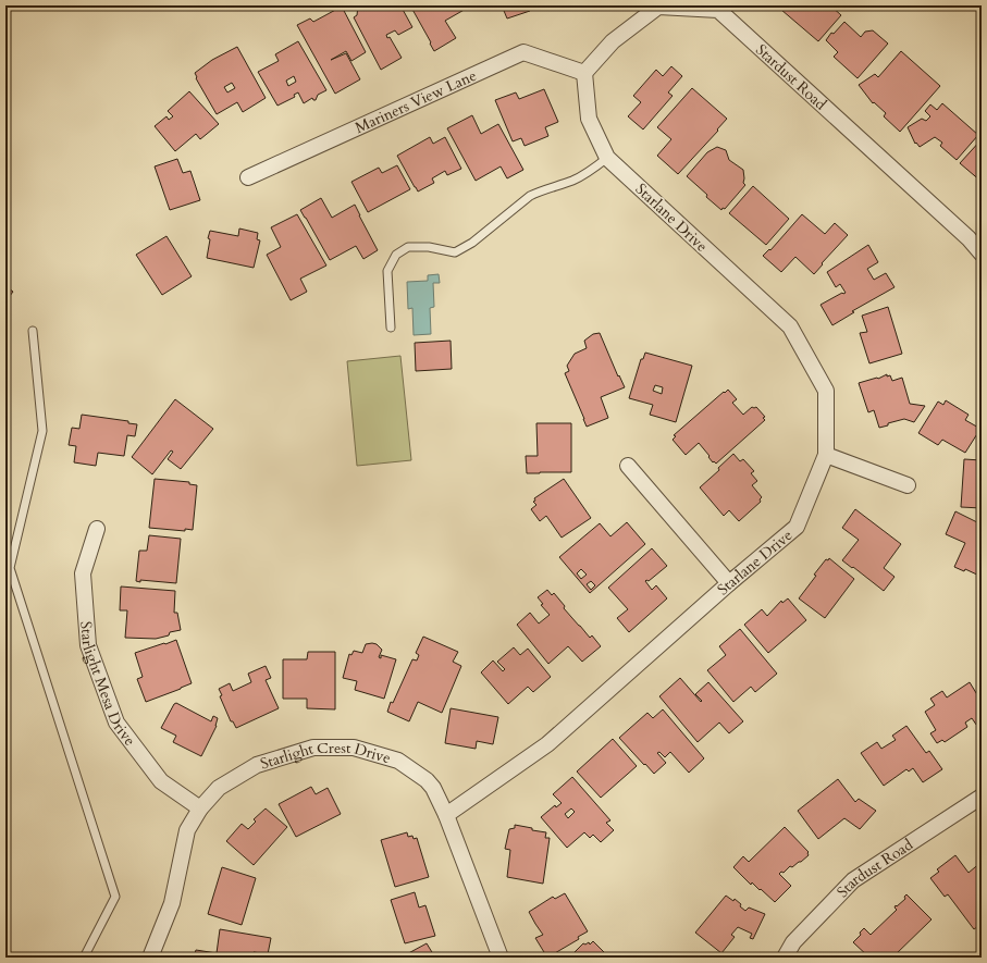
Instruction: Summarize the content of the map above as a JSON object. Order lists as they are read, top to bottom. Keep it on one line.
{"streets":{"street":["Stardust Road","Mariners View Lane","Starlane Drive","Starlight Mesa Drive","Starlight Crest Drive"]},"crossings":[["Stardust Road","Mariners View Lane"],["Stardust Road","Starlane Drive"],["Mariners View Lane","Starlane Drive"],["Starlane Drive","Starlight Crest Drive"],["Starlight Mesa Drive","Starlight Crest Drive"]]}
